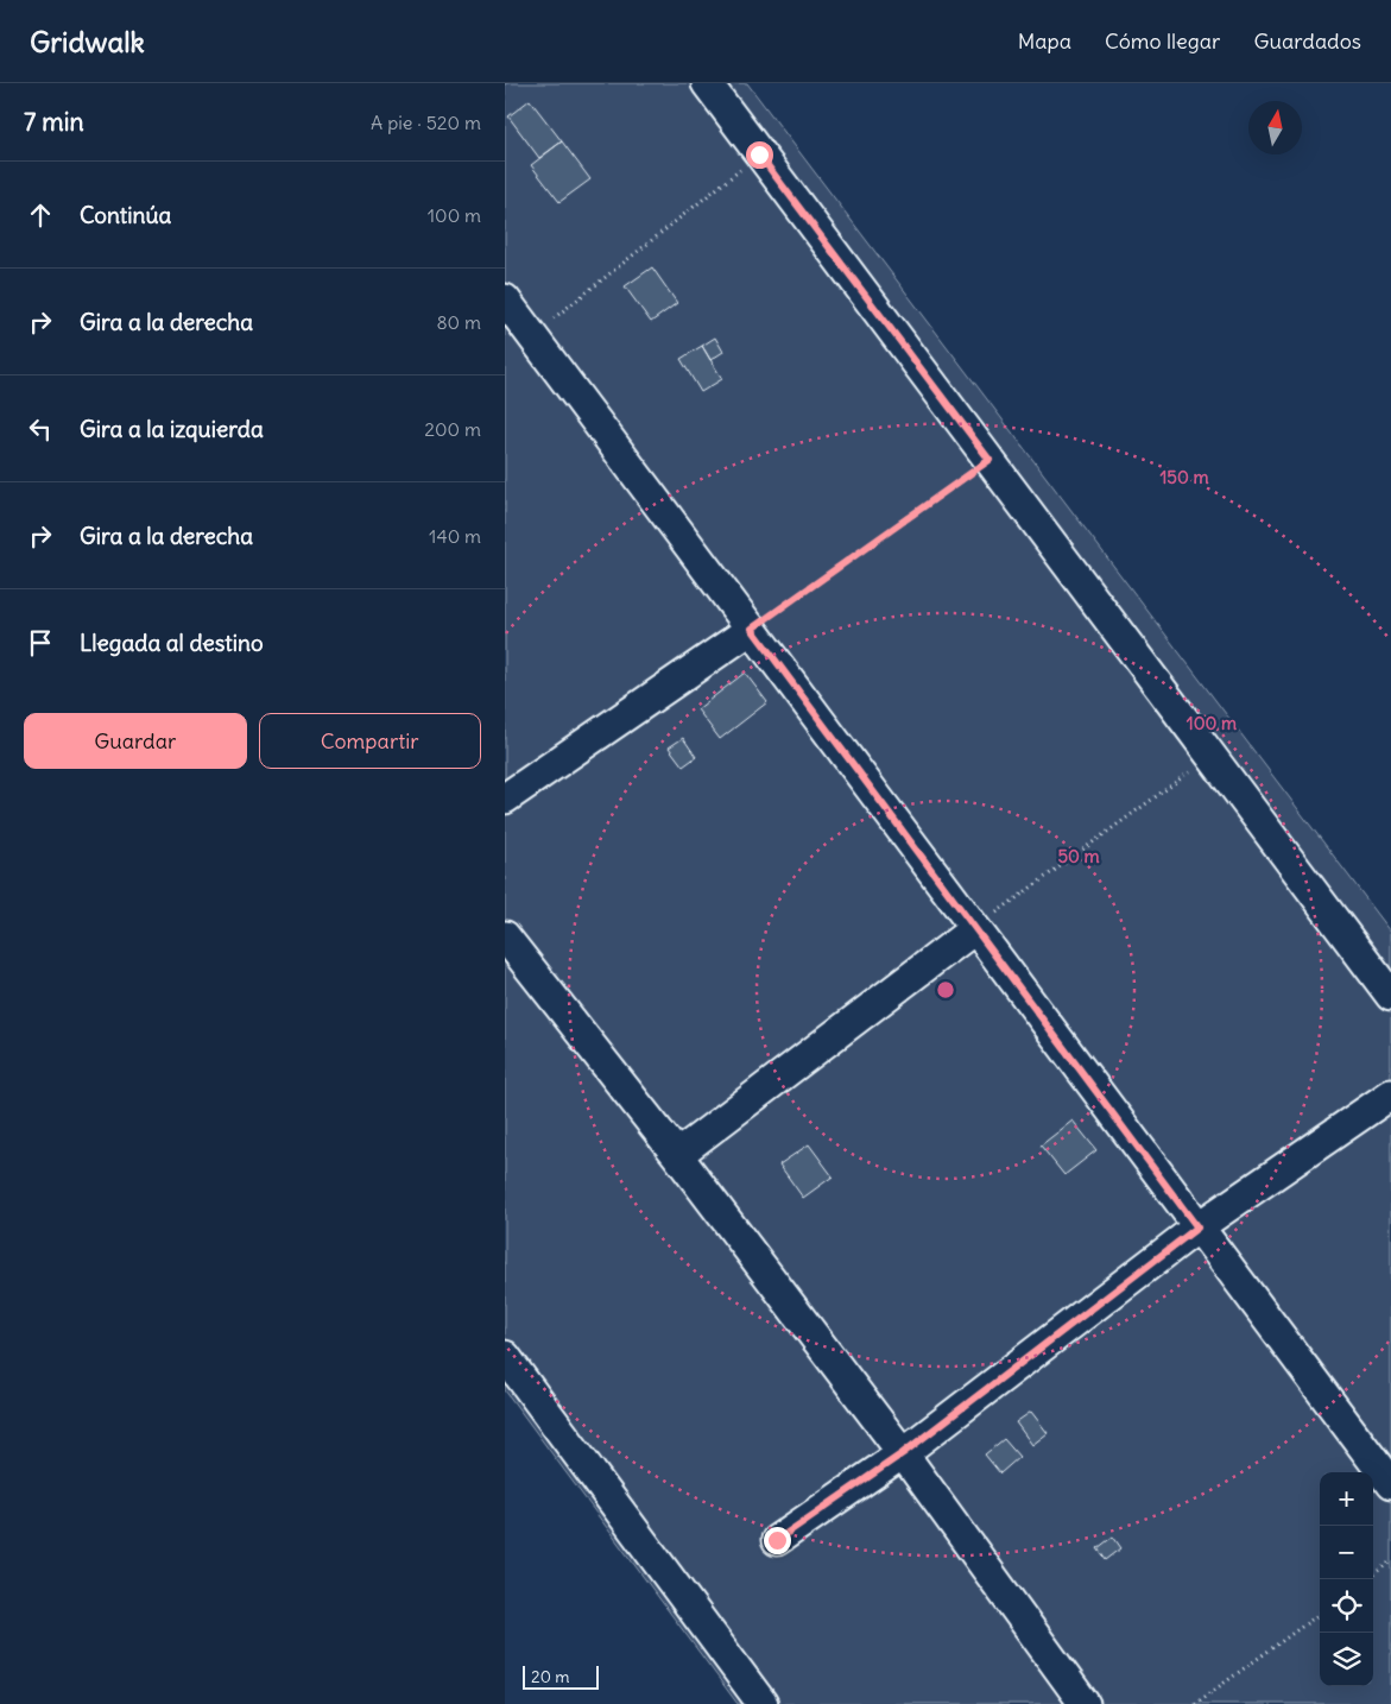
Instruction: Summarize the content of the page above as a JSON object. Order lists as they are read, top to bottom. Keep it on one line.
{"scale_bar":"20 m","north":"top","page":{"header":"Gridwalk","nav":["Mapa","Cómo llegar","Guardados"],"heading":["7 min","A pie · 520 m"],"list":[["Continúa","100 m"],["Gira a la derecha","80 m"],["Gira a la izquierda","200 m"],["Gira a la derecha","140 m"],"Llegada al destino"],"buttons":["Guardar","Compartir"],"map_buttons":["+","−"],"scale":"20 m"},"rings":["150 m","100 m","50 m"]}
